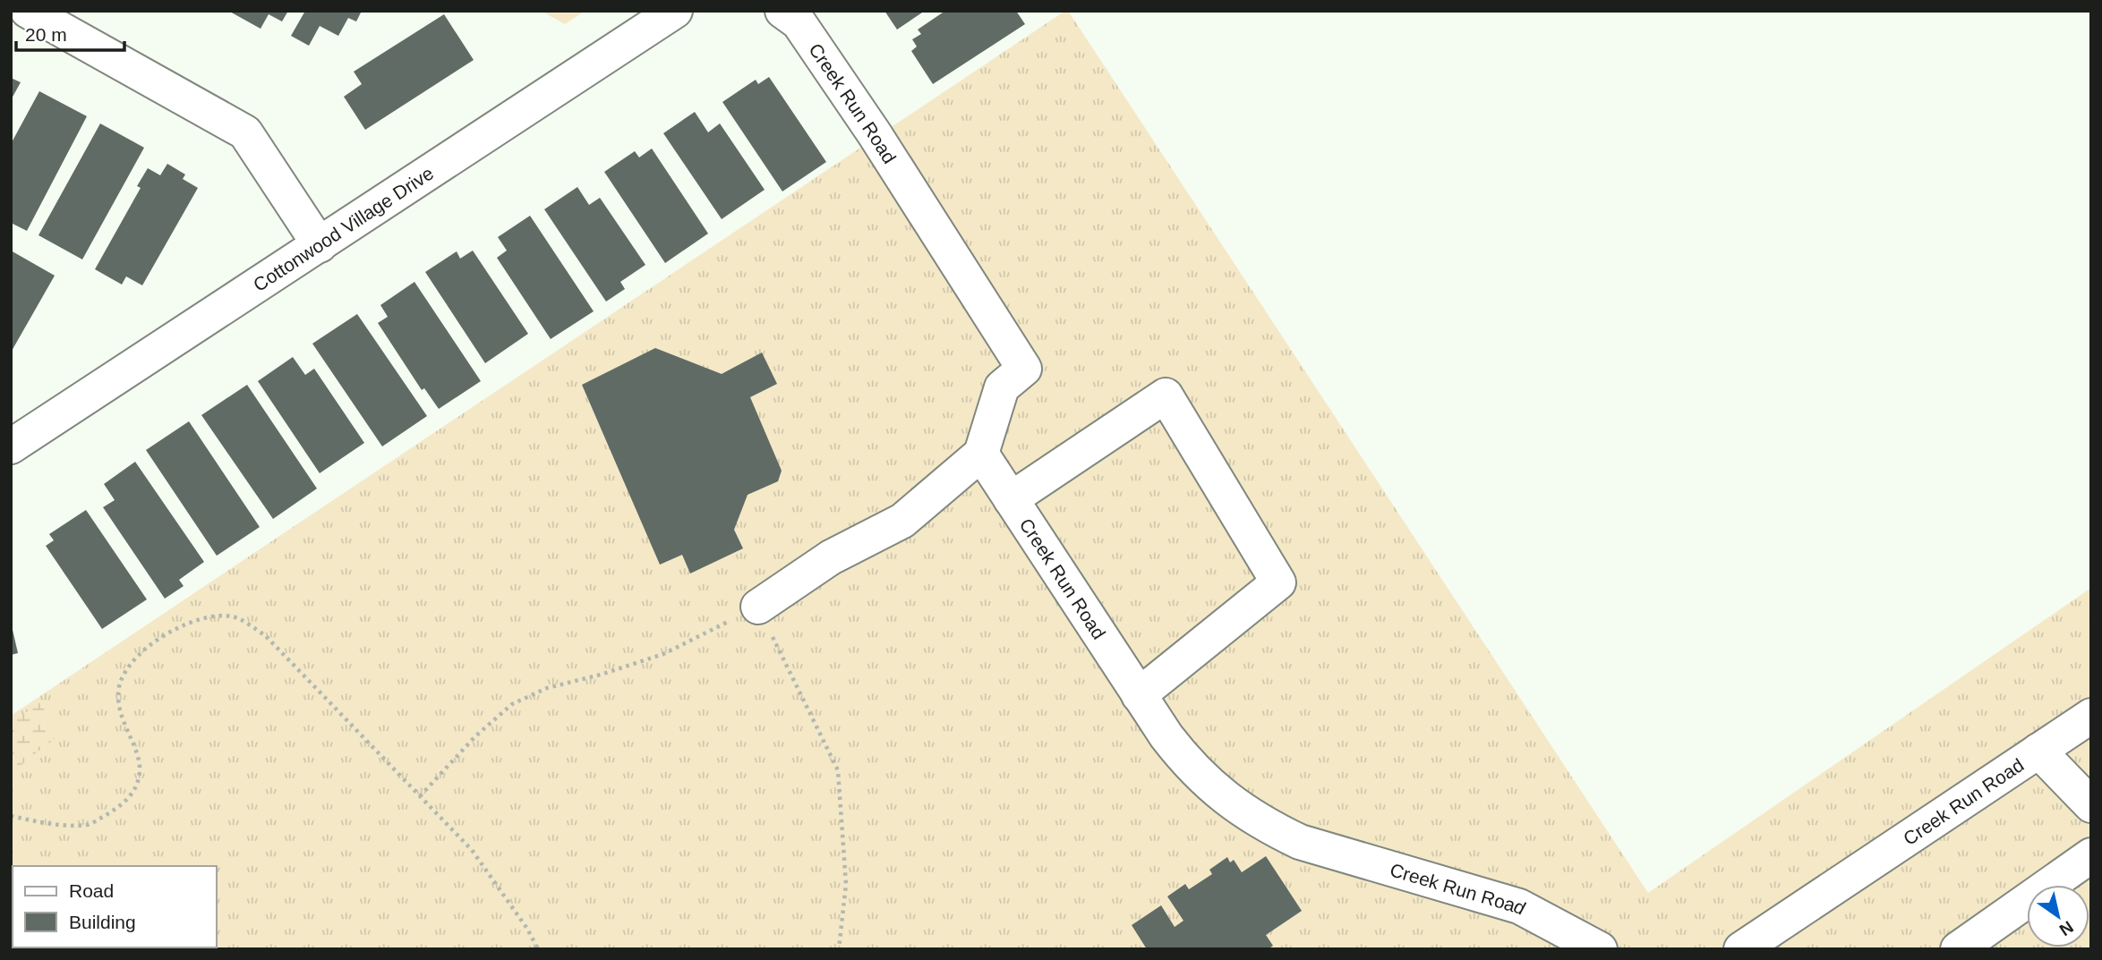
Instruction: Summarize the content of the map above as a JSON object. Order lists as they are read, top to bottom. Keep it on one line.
{"streets":{"street":["Creek Run Road","Cottonwood Village Drive"]},"legend":["Road","Building"],"scale_bar":"20 m","north":"bottom right"}
